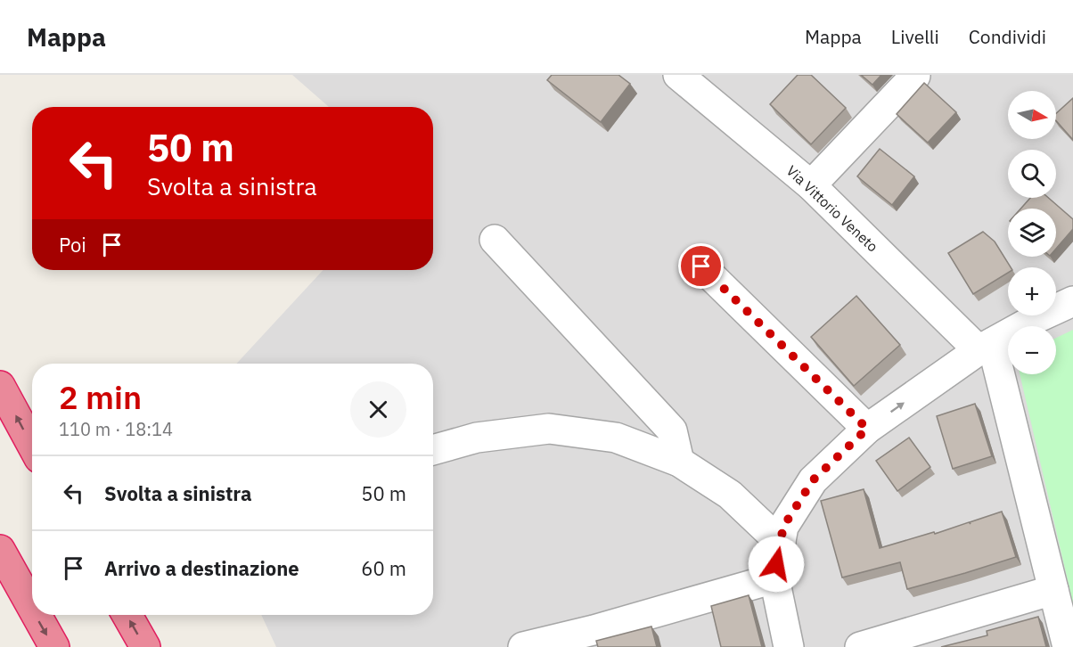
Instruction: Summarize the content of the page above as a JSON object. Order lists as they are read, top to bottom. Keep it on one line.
{"streets":{"street":["Via Vittorio Veneto"]},"north":"right","page":{"header":"Mappa","nav":["Mappa","Livelli","Condividi"],"map_buttons":["+","−"],"turn":["50 m","Svolta a sinistra"],"then":"Poi","heading":["2 min","110 m · 18:14"],"list":[{"name":"Svolta a sinistra","value":"50 m"},{"name":"Arrivo a destinazione","value":"60 m"}]}}
